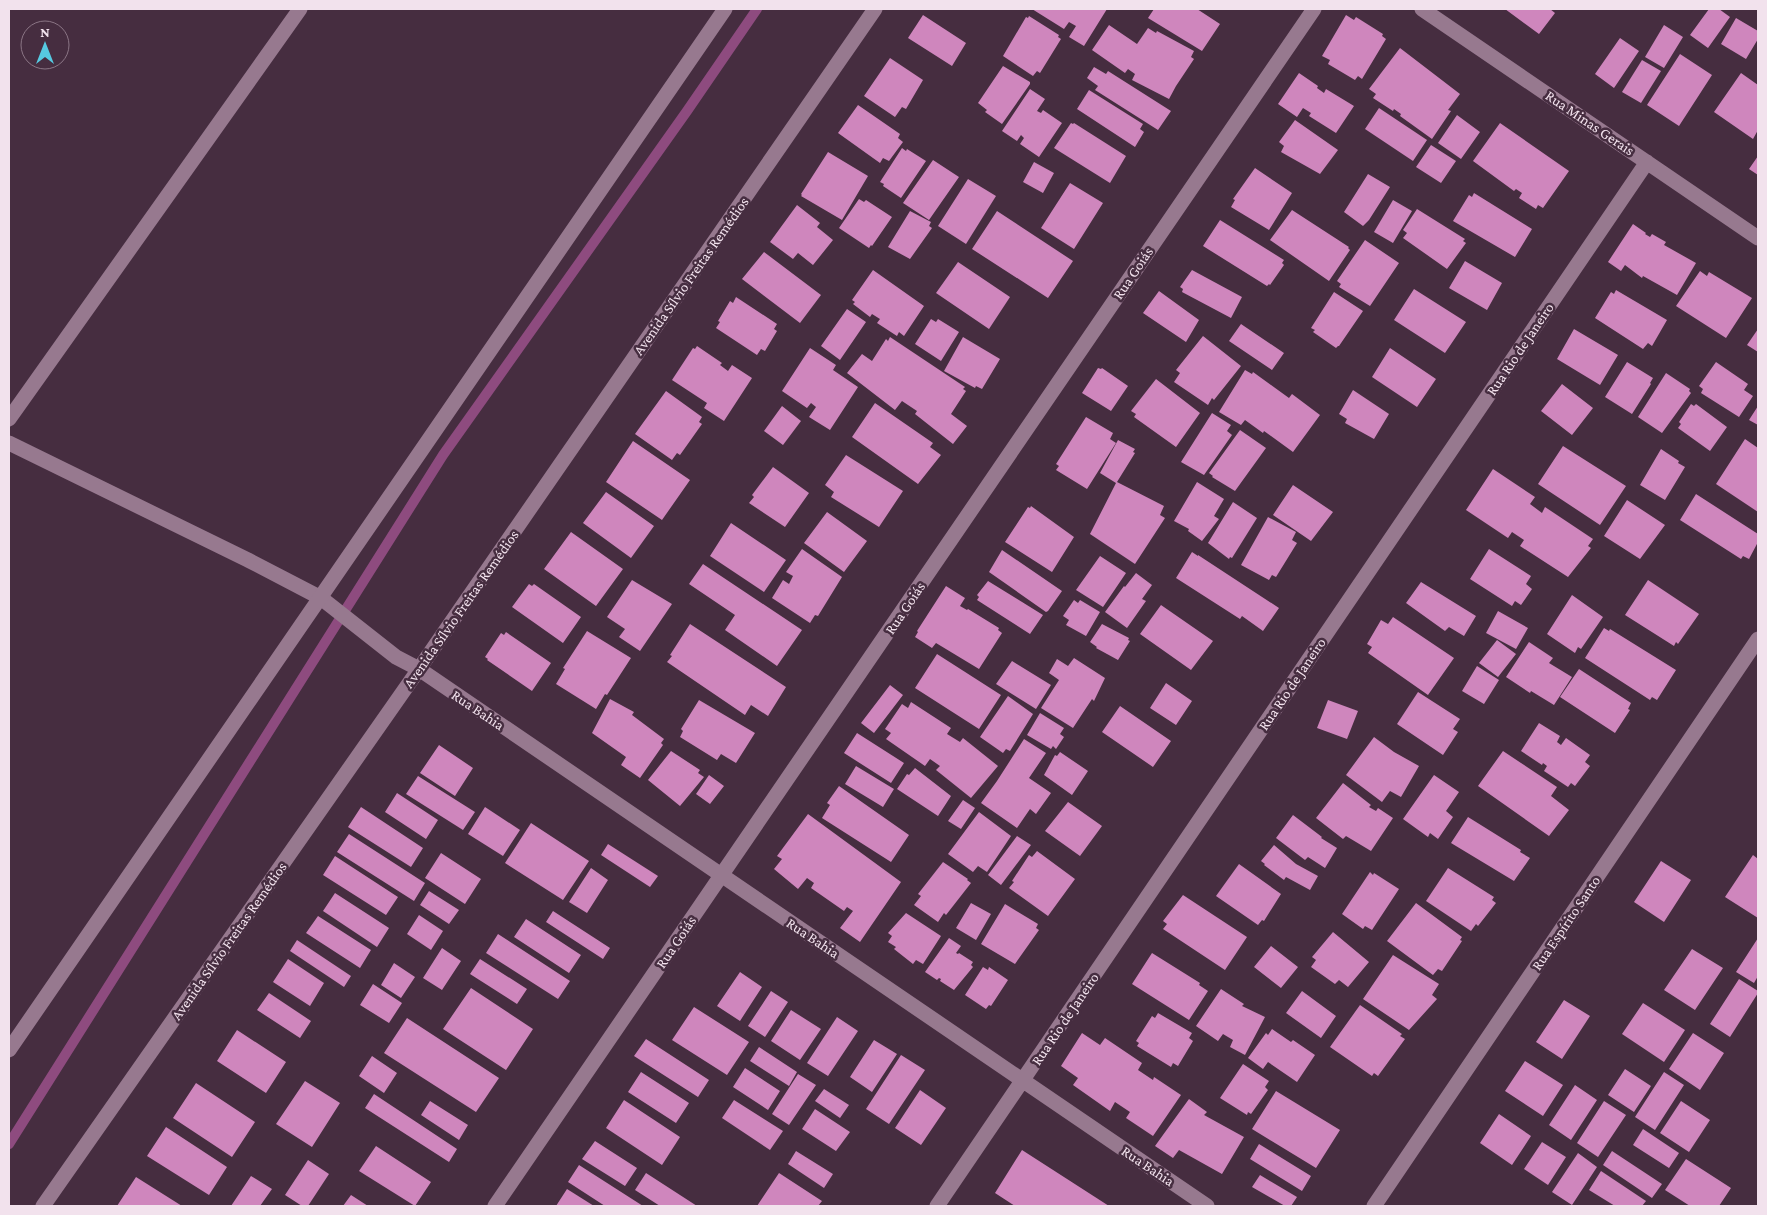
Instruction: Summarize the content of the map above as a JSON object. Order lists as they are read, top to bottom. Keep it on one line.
{"streets":{"street":["Rua Minas Gerais","Rua Goiás","Avenida Sílvio Freitas Remédios","Rua Rio de Janeiro","Rua Bahia","Rua Espírito Santo"]},"crossings":[["Rua Minas Gerais","Rua Rio de Janeiro"],["Rua Goiás","Rua Bahia"],["Avenida Sílvio Freitas Remédios","Rua Bahia"],["Rua Rio de Janeiro","Rua Bahia"]],"north":"top"}
